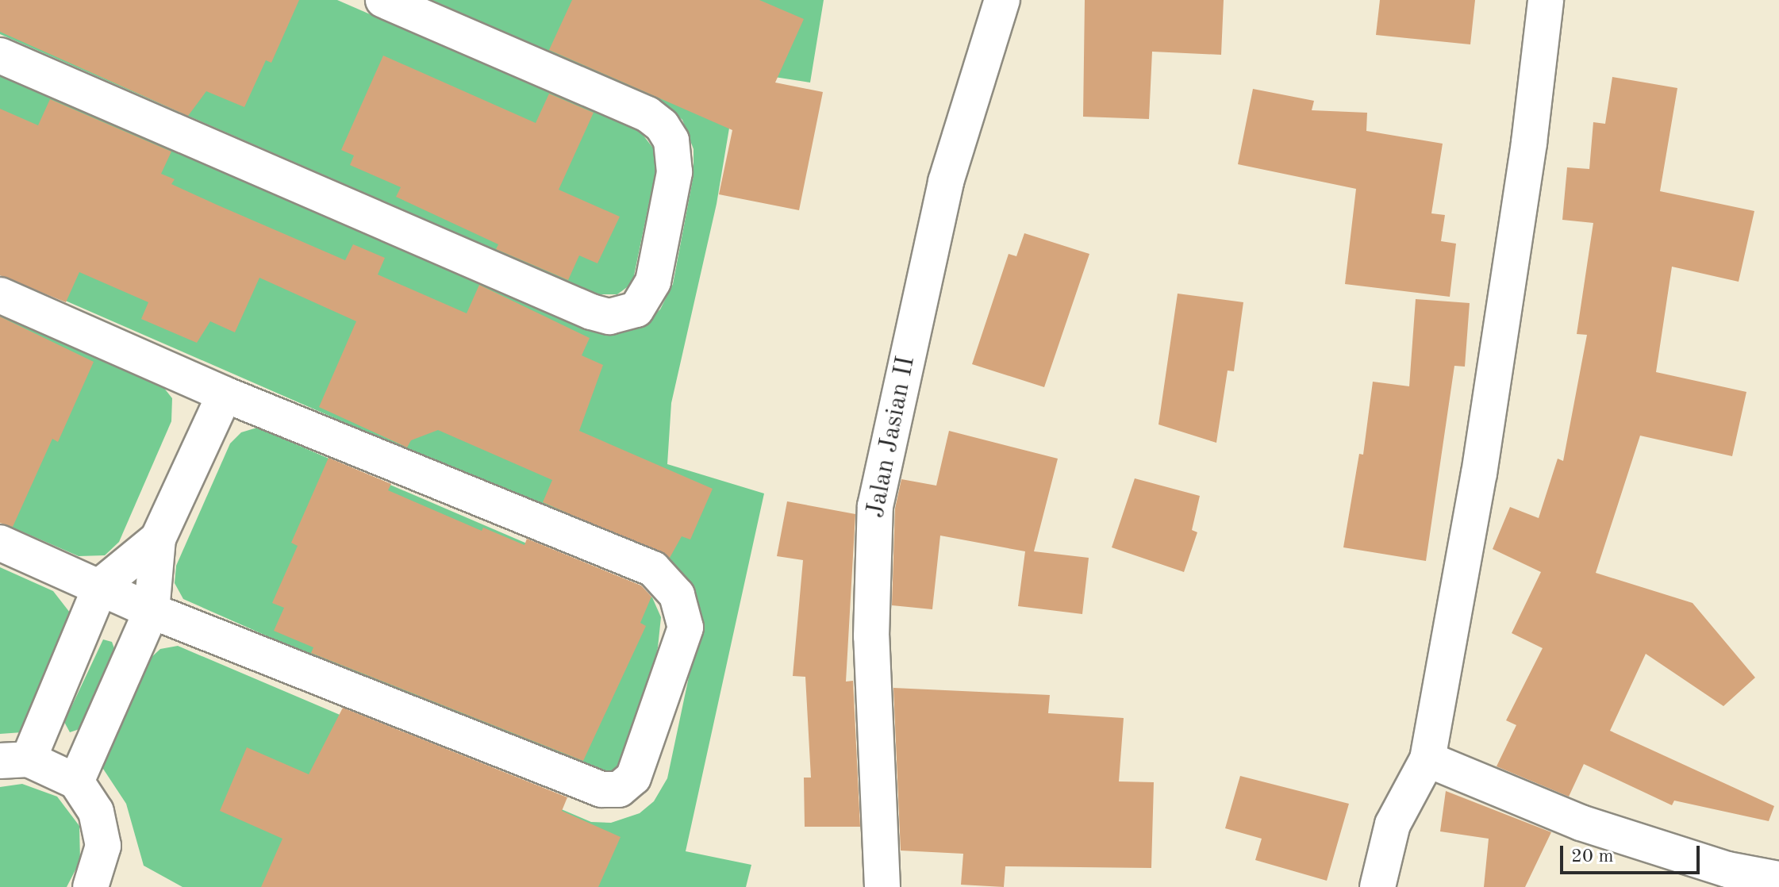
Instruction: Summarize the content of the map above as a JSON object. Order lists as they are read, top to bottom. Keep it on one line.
{"streets":{"street":["Jalan Jasian II"]},"scale_bar":"20 m"}
